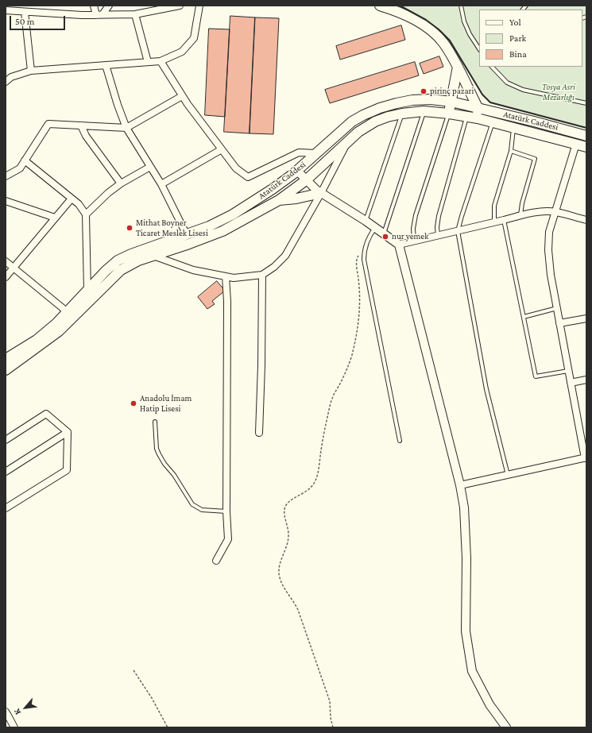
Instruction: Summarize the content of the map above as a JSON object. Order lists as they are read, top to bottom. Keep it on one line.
{"streets":{"main road":["Atatürk Caddesi"]},"parks":["Tosya Asri Mezarlığı"],"places":["pirinç pazari","Mithat Boyner Ticaret Meslek Lisesi","nur yemek","Anadolu İmam Hatip Lisesi"],"legend":["Yol","Park","Bina"],"scale_bar":"50 m","north":"bottom left"}
